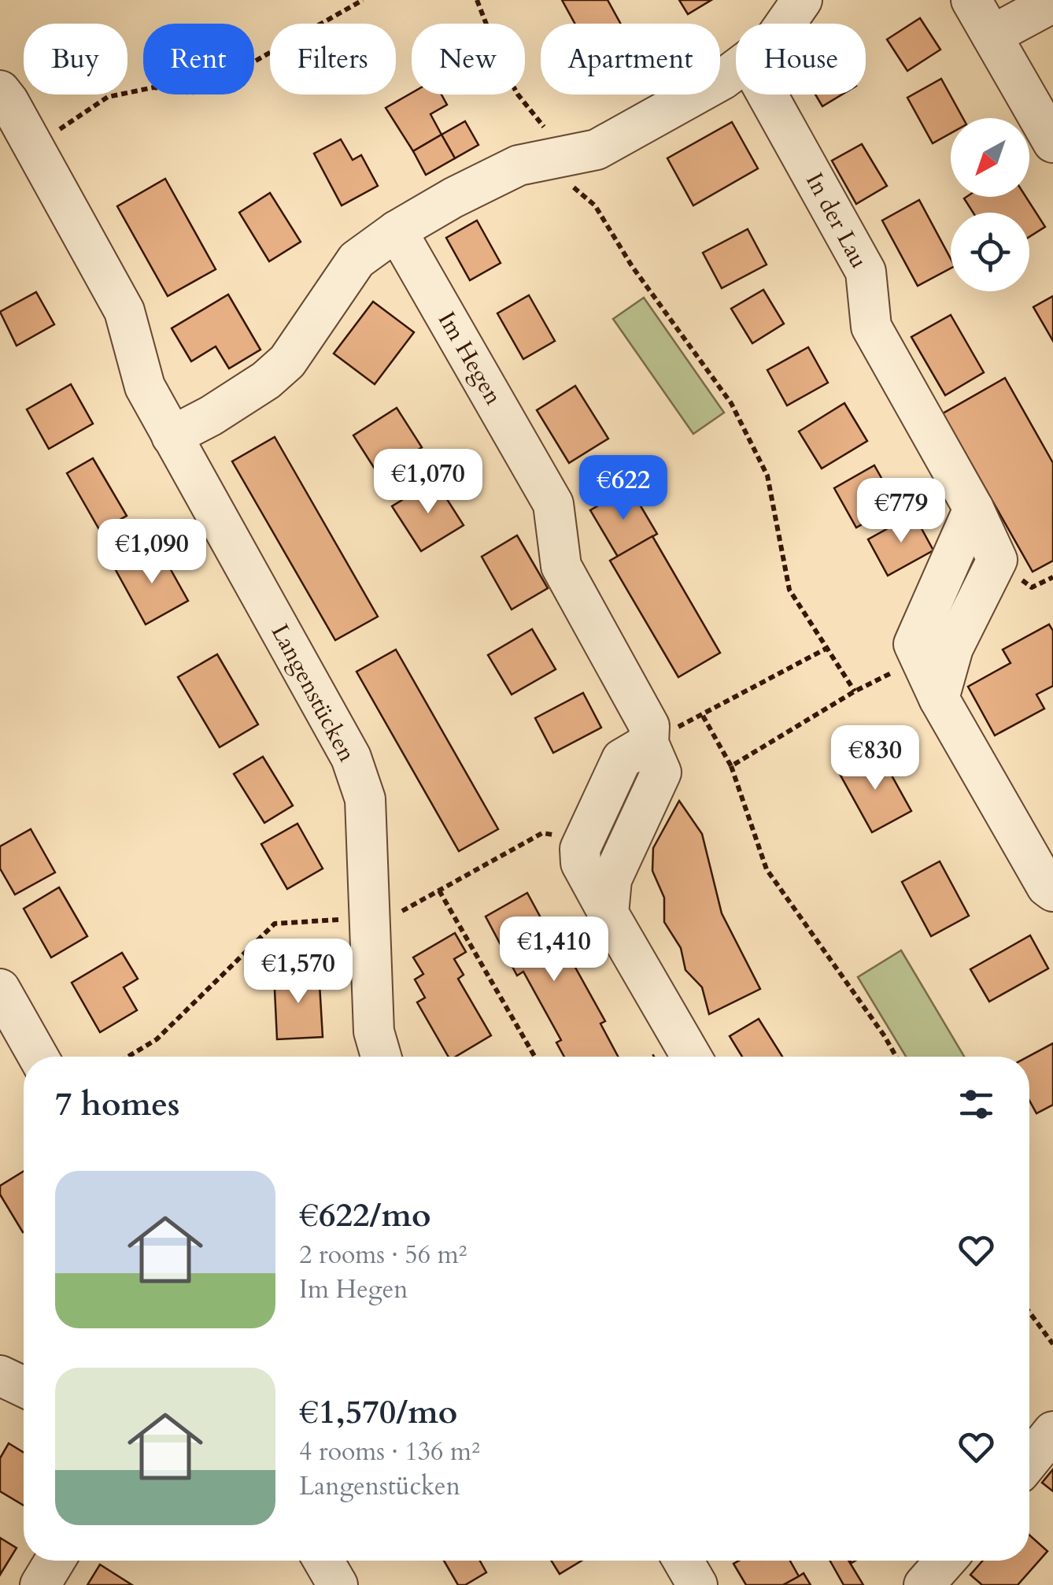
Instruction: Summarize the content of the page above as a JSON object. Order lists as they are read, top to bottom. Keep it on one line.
{"streets":{"street":["In der Lau","Im Hegen","Langenstücken"]},"north":"bottom left","page":{"chip":["Buy","Rent","Filters","New","Apartment","House"],"price":["€1,070","€622","€779","€1,090","€830","€1,410","€1,570"],"heading":"7 homes","list":[{"name":"€622/mo","note":"2 rooms · 56 m² · Im Hegen"},{"name":"€1,570/mo","note":"4 rooms · 136 m² · Langenstücken"}]}}
